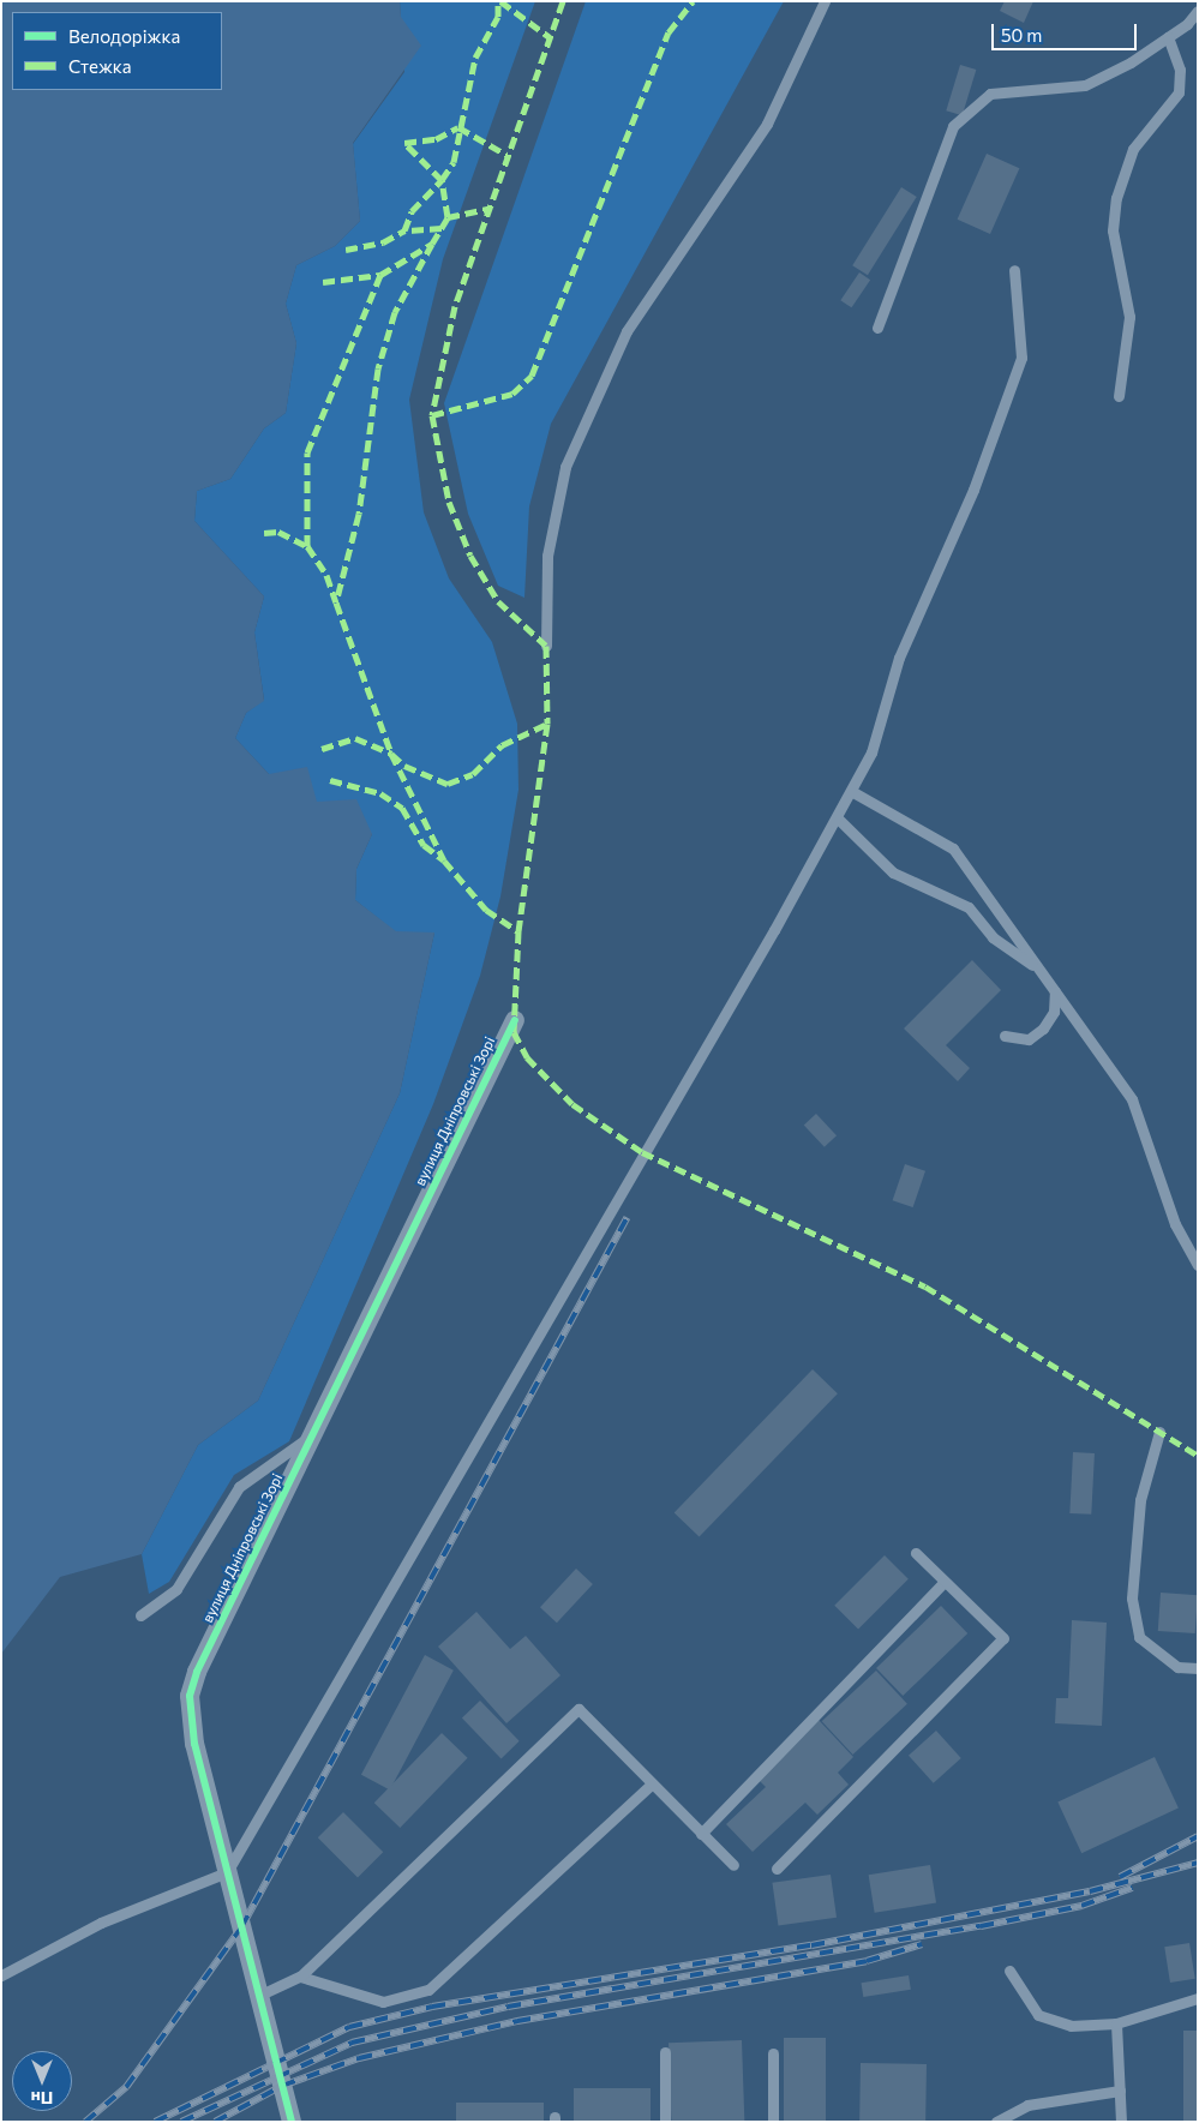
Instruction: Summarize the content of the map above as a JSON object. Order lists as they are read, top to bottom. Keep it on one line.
{"streets":{"street":["вулиця Дніпровські Зорі"]},"legend":["Велодоріжка","Стежка"],"scale_bar":"50 m","north":"bottom"}
